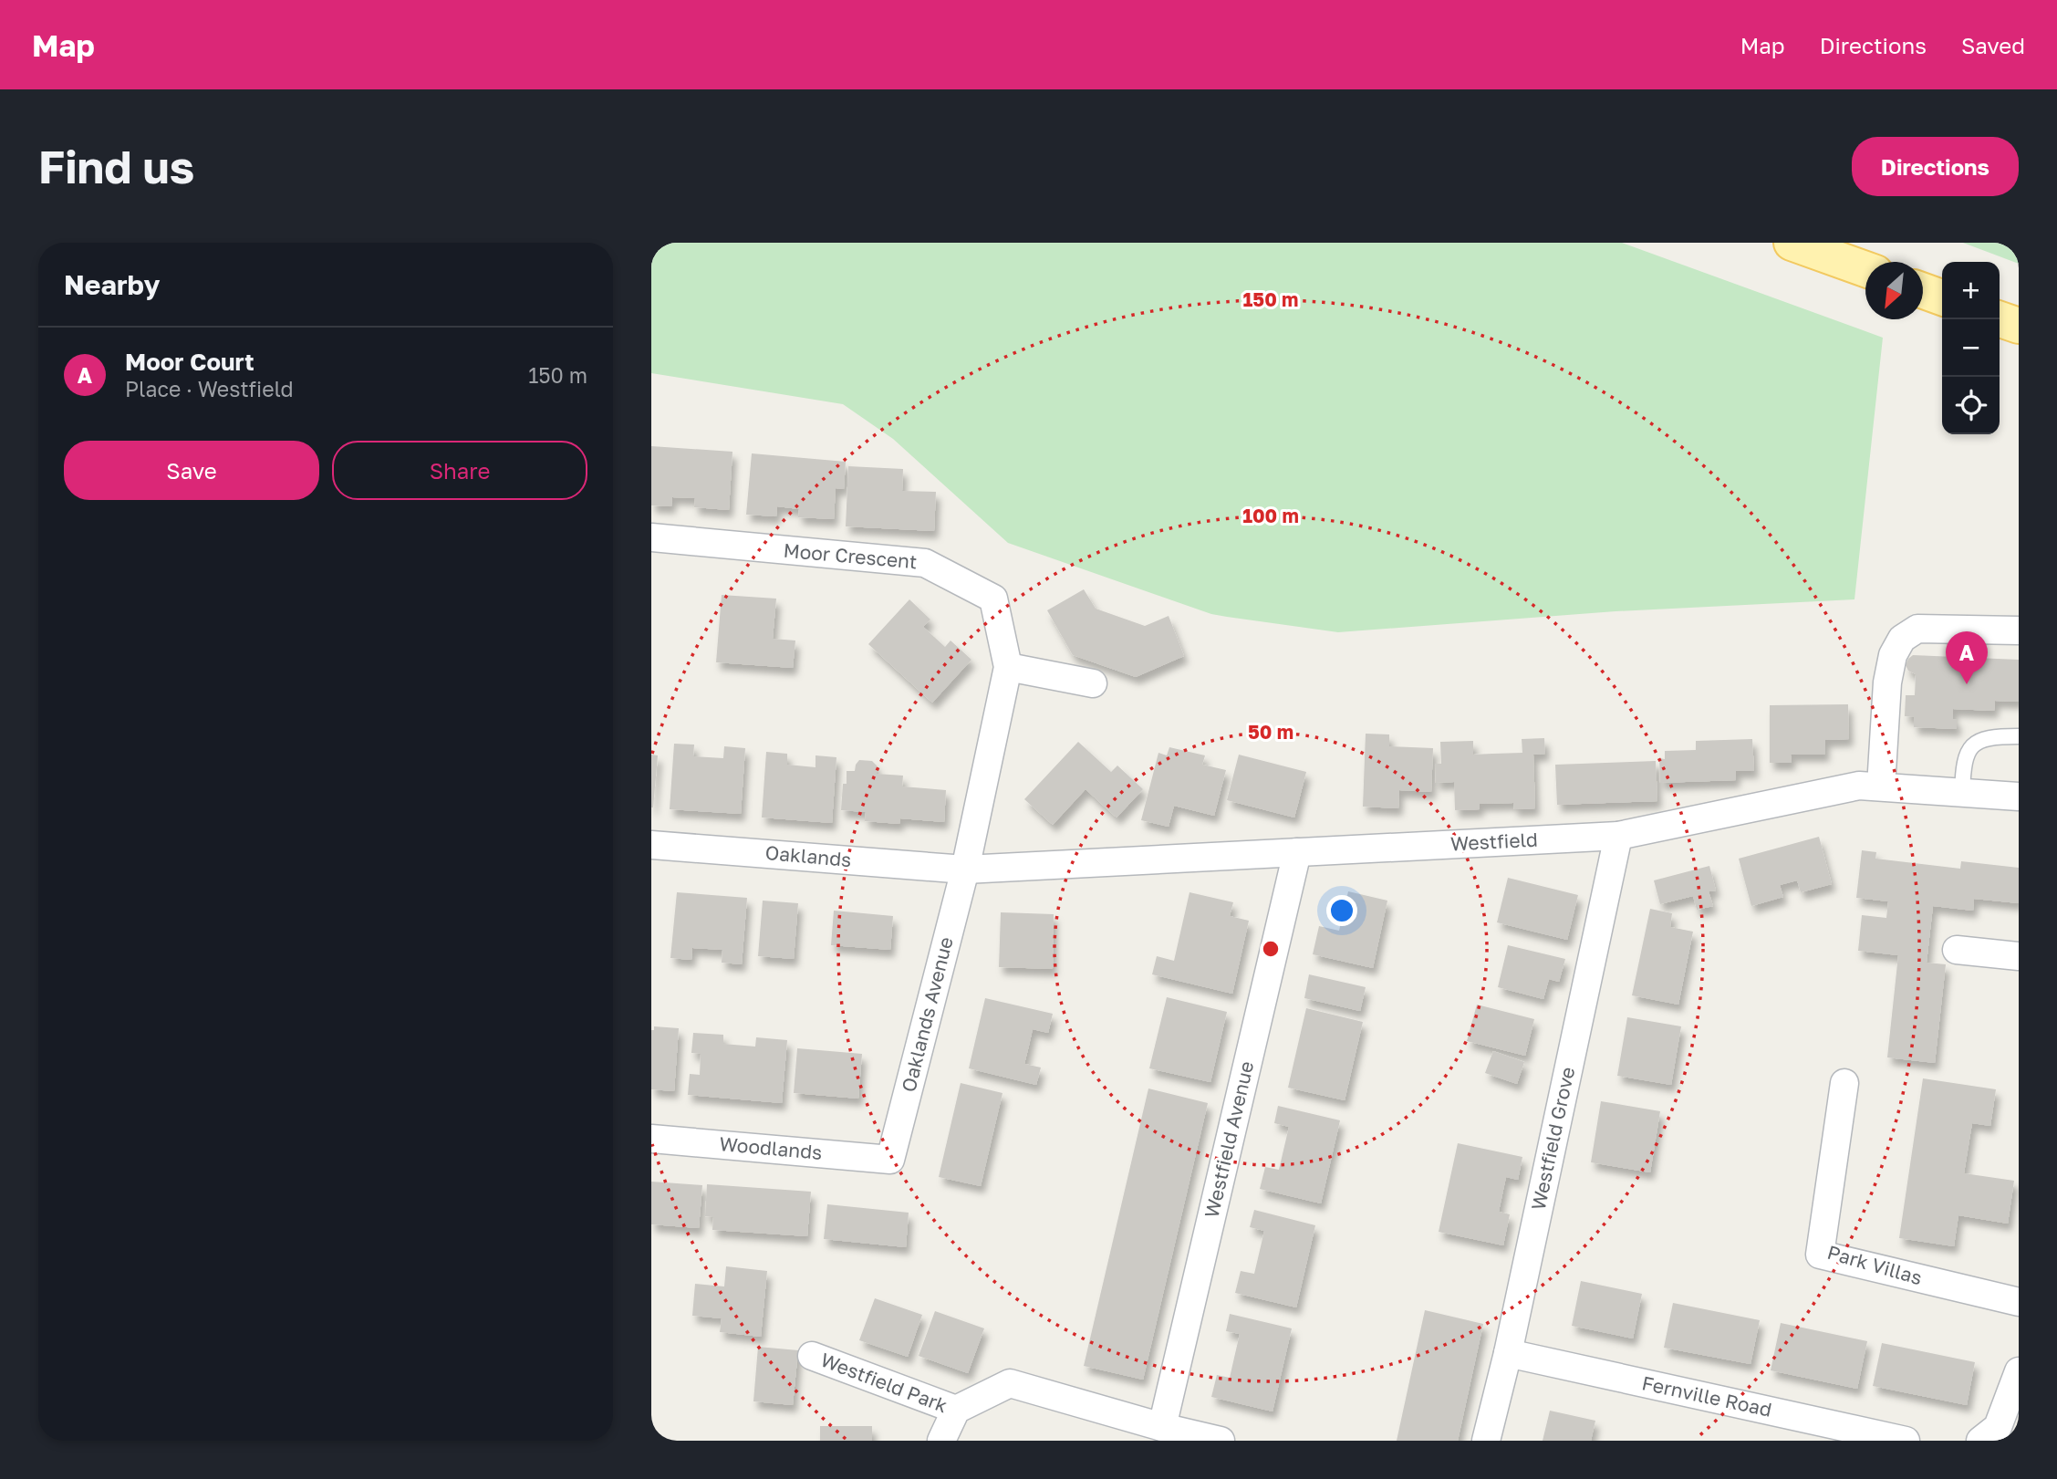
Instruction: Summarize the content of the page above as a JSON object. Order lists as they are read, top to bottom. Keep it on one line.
{"streets":{"street":["Moor Crescent","Westfield","Oaklands","Oaklands Avenue","Westfield Grove","Westfield Avenue","Woodlands","Park Villas","Westfield Park","Fernville Road"]},"crossings":[["Moor Crescent","Westfield"],["Moor Crescent","Oaklands"],["Moor Crescent","Oaklands Avenue"],["Westfield","Oaklands"],["Westfield","Oaklands Avenue"],["Westfield","Westfield Grove"],["Westfield","Westfield Avenue"],["Oaklands","Oaklands Avenue"],["Oaklands Avenue","Woodlands"],["Westfield Grove","Fernville Road"]],"north":"bottom left","page":{"header":"Map","nav":["Map","Directions","Saved"],"buttons":["Directions",["Save","Share"]],"title":"Find us","heading":"Nearby","map_buttons":["+","−"],"list":[{"mark":"A","name":"Moor Court","note":"Place · Westfield","value":"150 m"}],"pins":"A"},"rings":["150 m","100 m","50 m"]}
